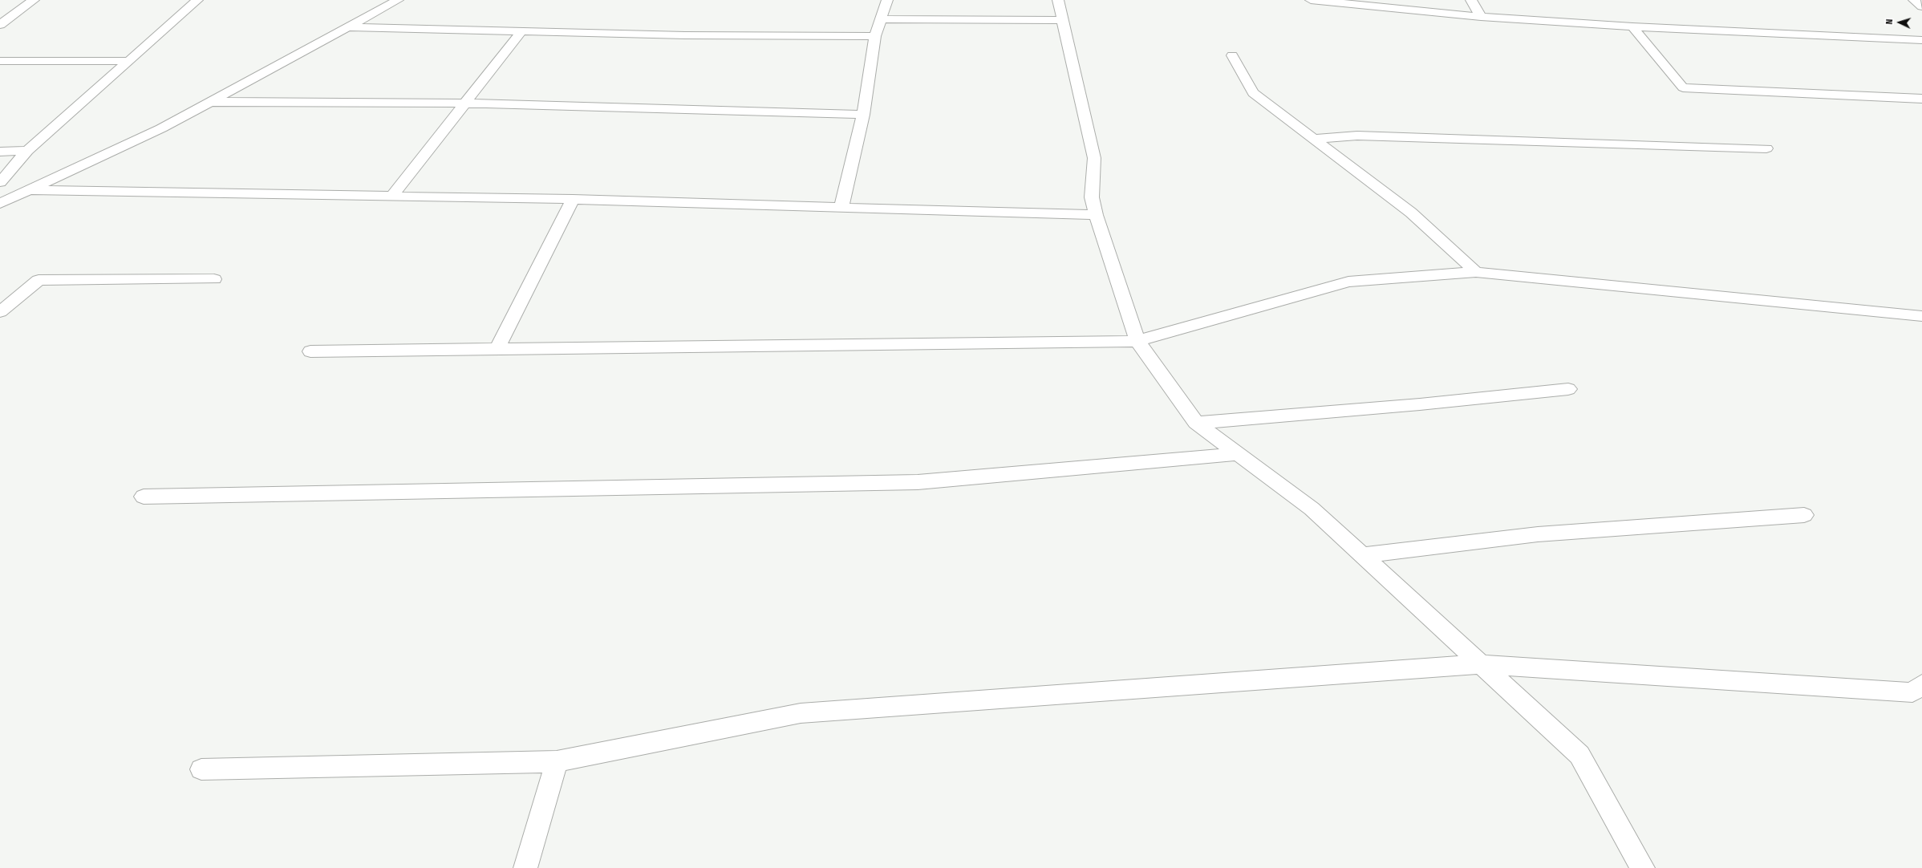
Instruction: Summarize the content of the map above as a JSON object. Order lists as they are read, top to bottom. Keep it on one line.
{"north":"left"}
